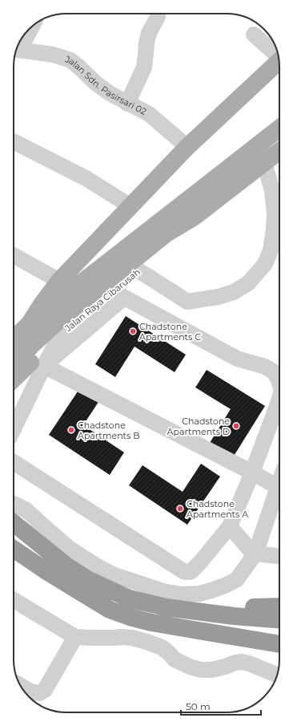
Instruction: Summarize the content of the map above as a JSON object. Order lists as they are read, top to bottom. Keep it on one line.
{"streets":{"main road":["Jalan Raya Cibarusah"],"street":["Jalan Sdn. Pasirsari 02"]},"places":["Chadstone Apartments C","Chadstone Apartments D","Chadstone Apartments B","Chadstone Apartments A"],"scale_bar":"50 m"}
